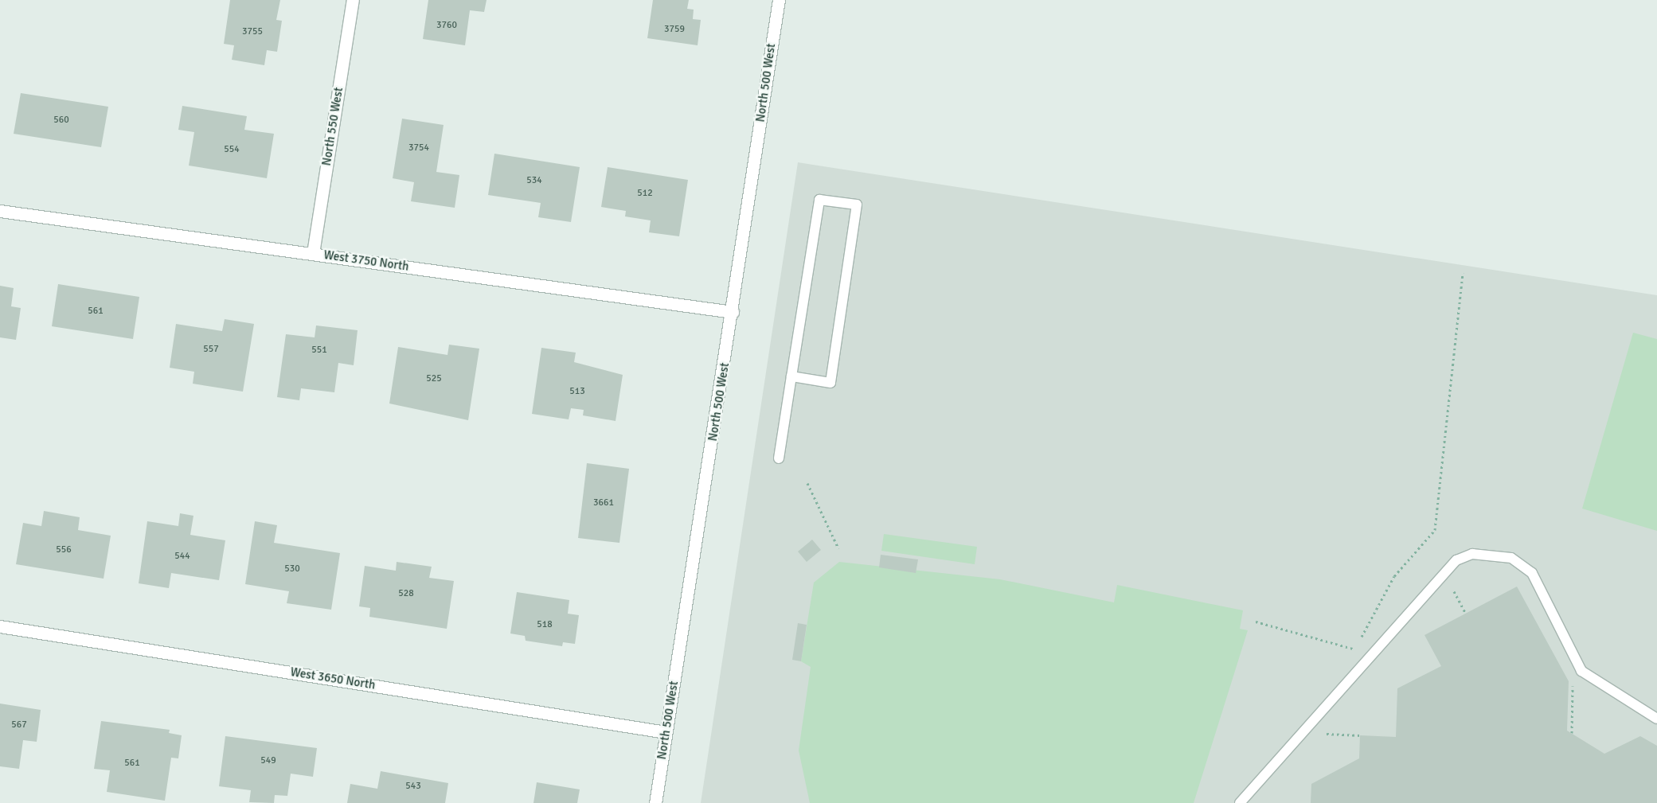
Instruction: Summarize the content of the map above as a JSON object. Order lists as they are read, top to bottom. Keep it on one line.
{"streets":{"street":["North 500 West","North 550 West","West 3750 North","West 3650 North"]},"crossings":[["North 500 West","West 3750 North"],["North 500 West","West 3650 North"],["North 550 West","West 3750 North"]],"house_numbers":["3760","3759","3755","560","3754","554","534","512","561","557","551","525","513","3661","556","544","530","528","518","567","549","561","543"]}
